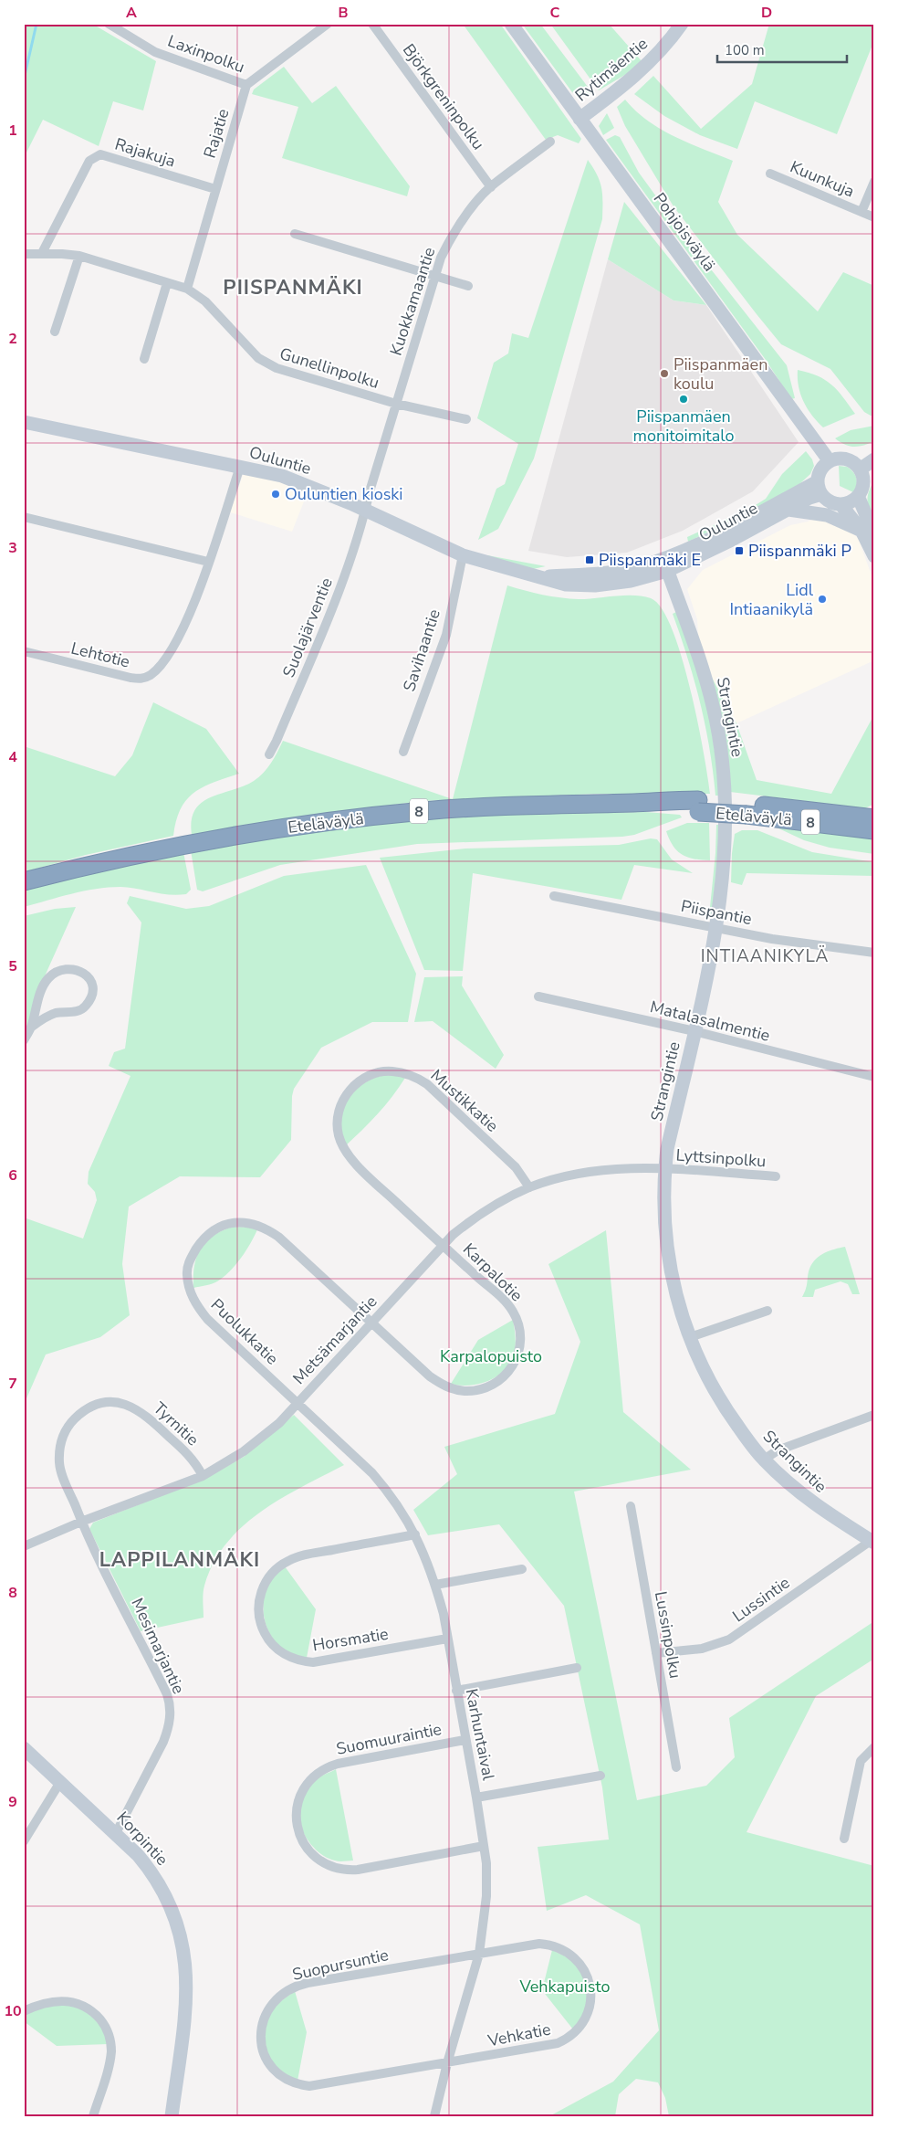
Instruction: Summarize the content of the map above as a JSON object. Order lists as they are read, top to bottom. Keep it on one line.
{"streets":{"highway":["8","Eteläväylä"],"main road":["Rytimäentie","Pohjoisväylä","Ouluntie","Strangintie","Korpintie"],"street":["Laxinpolku","Björkgreninpolku","Rajatie","Rajakuja","Kuunkuja","Kuokkamaantie","Gunellinpolku","Suolajärventie","Savihaantie","Lehtotie","Piispantie","Matalasalmentie","Mustikkatie","Lyttsinpolku","Karpalotie","Puolukkatie","Metsämarjantie","Tyrnitie","Lussintie","Lussinpolku","Horsmatie","Mesimarjantie","Karhuntaival","Suomuuraintie","Suopursuntie","Vehkatie"]},"crossings":[["Laxinpolku","Rajatie"],["Rytimäentie","Pohjoisväylä"],["Björkgreninpolku","Kuokkamaantie"],["Rajatie","Rajakuja"],["Rajatie","Gunellinpolku"],["Rajakuja","Gunellinpolku"],["Pohjoisväylä","Ouluntie"],["Kuokkamaantie","Gunellinpolku"],["Kuokkamaantie","Ouluntie"],["Kuokkamaantie","Suolajärventie"],["Ouluntie","Suolajärventie"],["Ouluntie","Savihaantie"],["Ouluntie","Lehtotie"],["Ouluntie","Strangintie"],["Strangintie","Piispantie"],["Strangintie","Matalasalmentie"],["Strangintie","Lyttsinpolku"],["Strangintie","Metsämarjantie"],["Strangintie","Lussintie"],["Mustikkatie","Karpalotie"],["Mustikkatie","Puolukkatie"],["Mustikkatie","Metsämarjantie"],["Lyttsinpolku","Metsämarjantie"],["Karpalotie","Puolukkatie"],["Karpalotie","Metsämarjantie"],["Puolukkatie","Metsämarjantie"],["Puolukkatie","Karhuntaival"],["Metsämarjantie","Tyrnitie"],["Metsämarjantie","Mesimarjantie"],["Metsämarjantie","Karhuntaival"],["Tyrnitie","Mesimarjantie"],["Lussintie","Lussinpolku"],["Horsmatie","Karhuntaival"],["Mesimarjantie","Korpintie"],["Karhuntaival","Suomuuraintie"],["Karhuntaival","Suopursuntie"],["Karhuntaival","Vehkatie"],["Suopursuntie","Vehkatie"]],"districts":["PIISPANMÄKI","INTIAANIKYLÄ","LAPPILANMÄKI"],"parks":["Karpalopuisto","Vehkapuisto"],"places":{"other":["Piispanmäen koulu","Piispanmäen monitoimitalo","Ouluntien kioski","Lidl Intiaanikylä"],"transit":["Piispanmäki P","Piispanmäki E"]},"scale_bar":"100 m","grid":{"columns":["A","B","C","D"],"rows":["1","2","3","4","5","6","7","8","9","10"]}}
